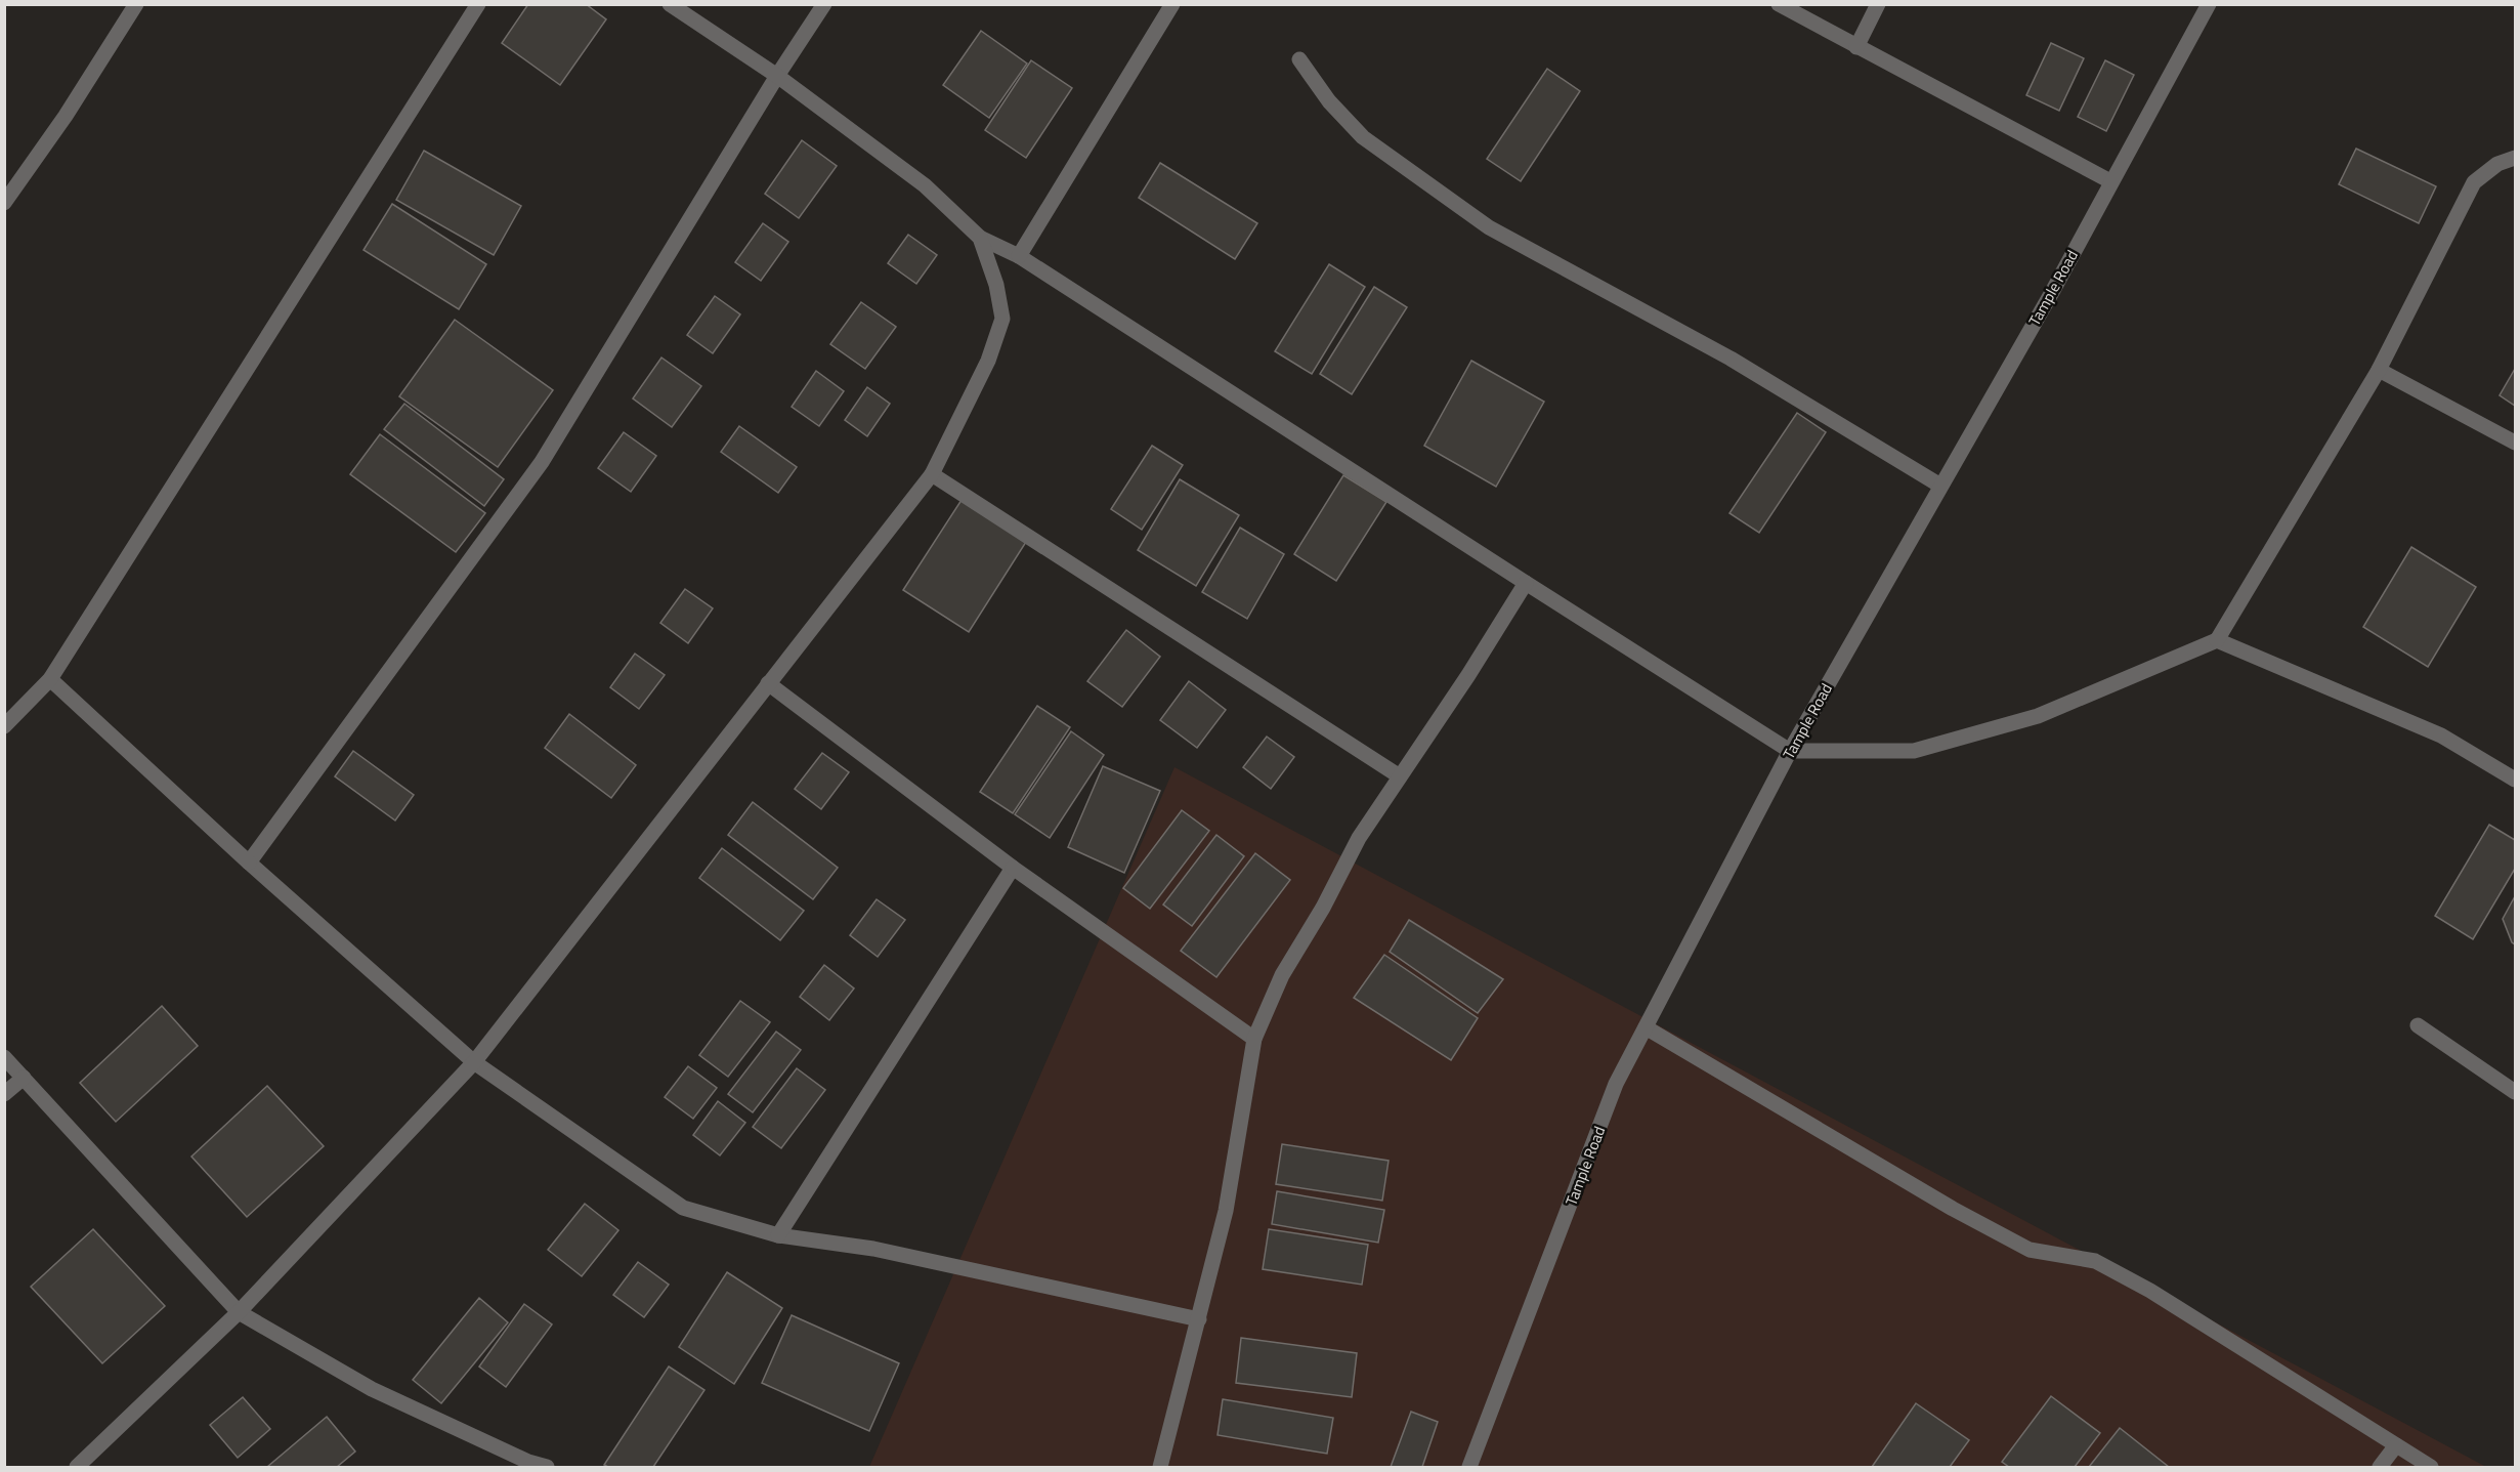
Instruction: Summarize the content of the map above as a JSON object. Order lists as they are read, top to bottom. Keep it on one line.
{"streets":{"street":["Tample Road"]}}
